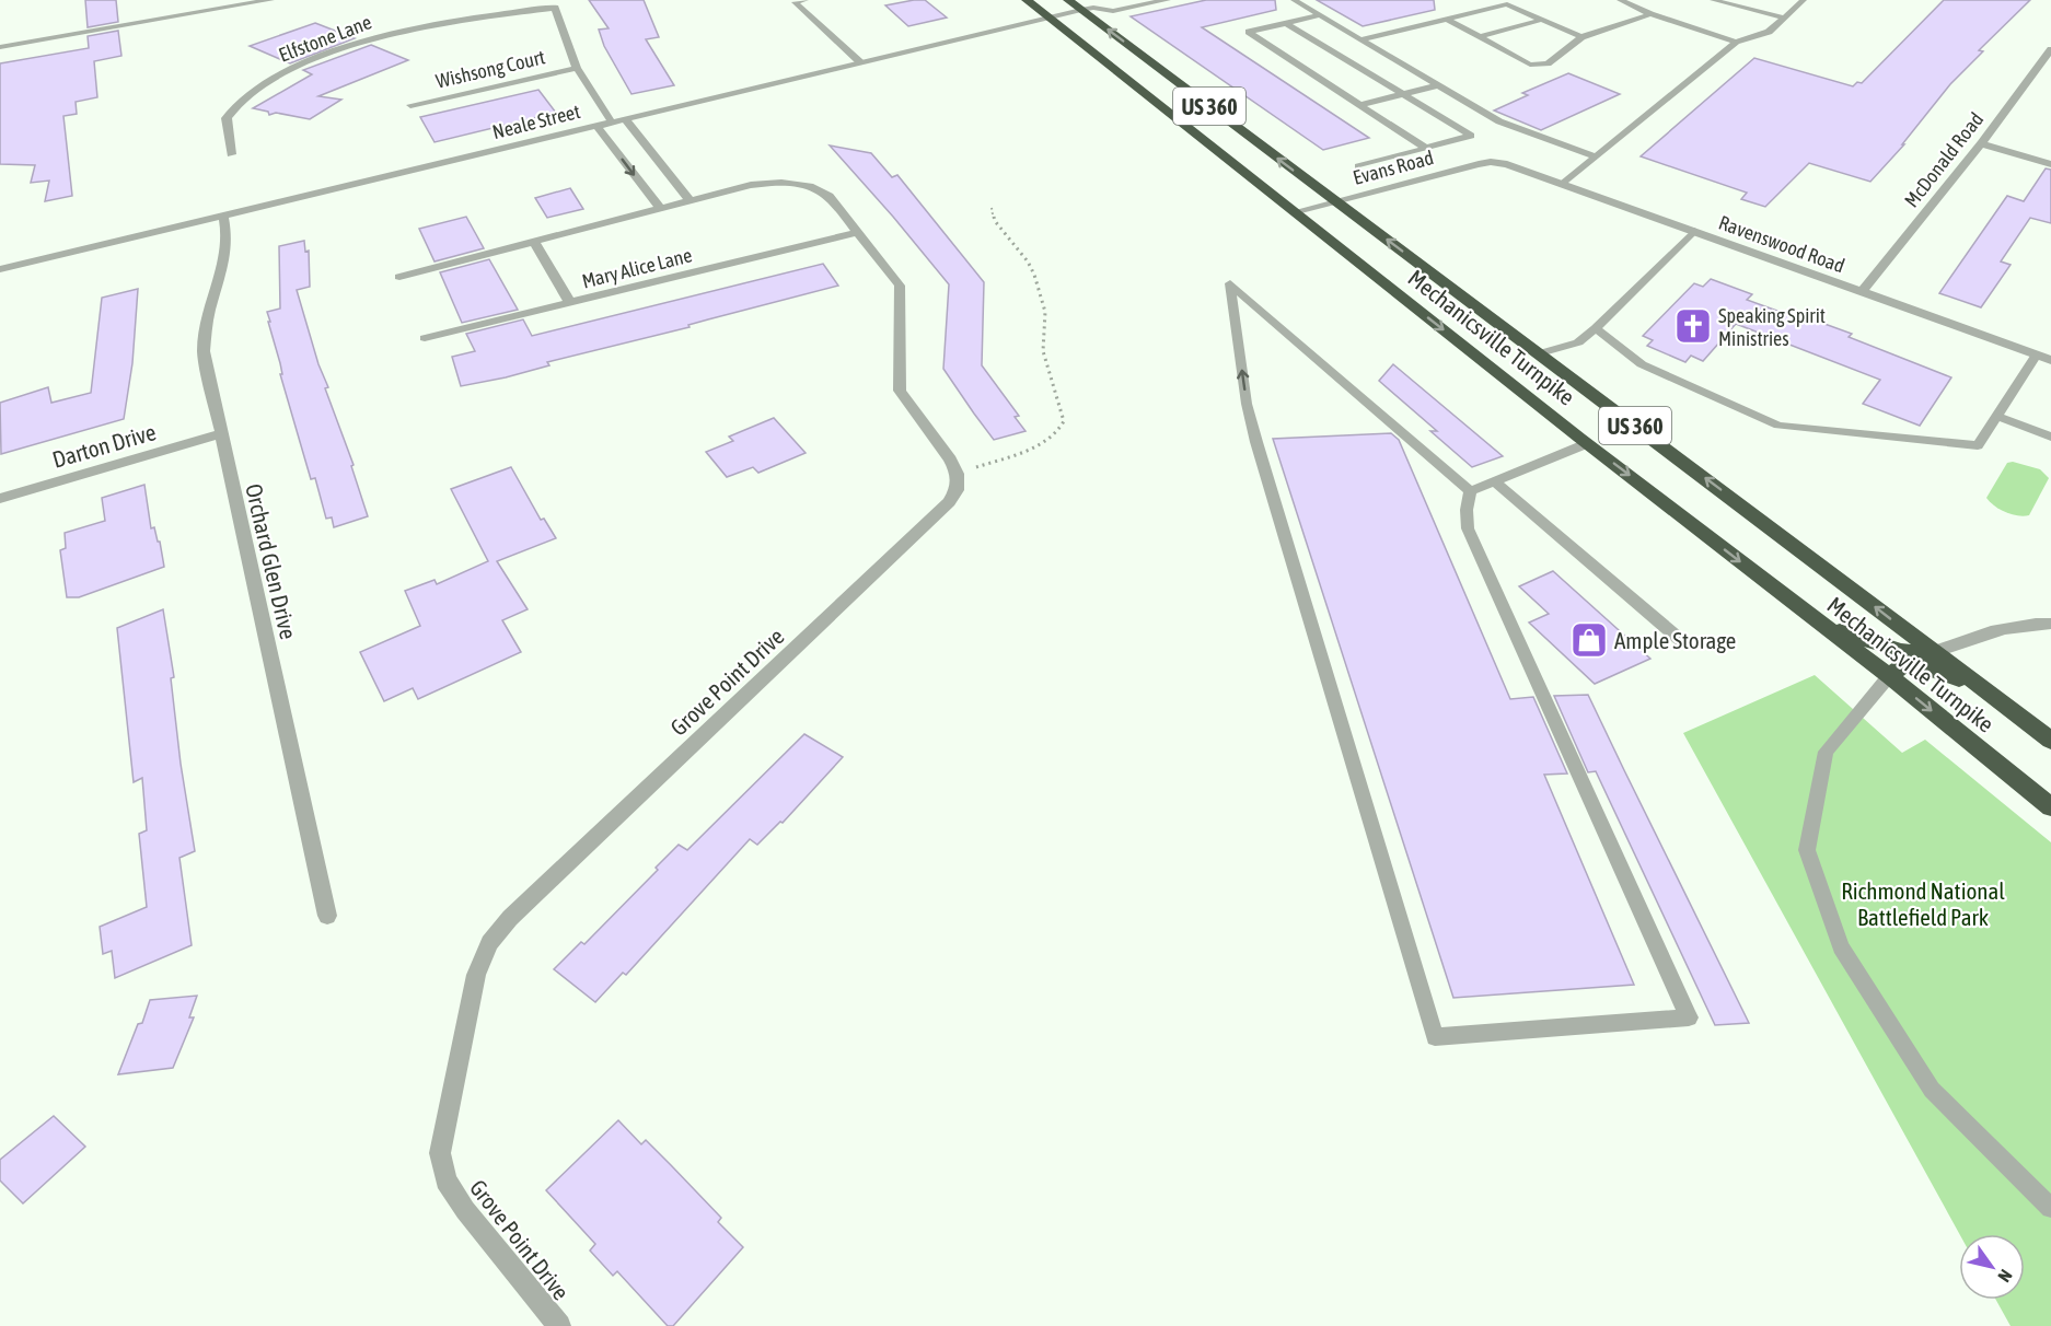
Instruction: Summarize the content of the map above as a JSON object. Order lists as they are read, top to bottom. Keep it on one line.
{"streets":{"highway":["US 360","Mechanicsville Turnpike"],"street":["Elfstone Lane","Wishsong Court","Neale Street","McDonald Road","Evans Road","Ravenswood Road","Mary Alice Lane","Darton Drive","Orchard Glen Drive","Grove Point Drive"]},"crossings":[["Elfstone Lane","Wishsong Court"],["Elfstone Lane","Neale Street"],["Neale Street","Mechanicsville Turnpike"],["Neale Street","Orchard Glen Drive"],["McDonald Road","Ravenswood Road"],["Evans Road","Ravenswood Road"],["Evans Road","Mechanicsville Turnpike"],["Darton Drive","Orchard Glen Drive"]],"parks":["Richmond National Battlefield Park"],"places":{"church":["Speaking Spirit Ministries"],"shop":["Ample Storage"]},"north":"bottom right"}
